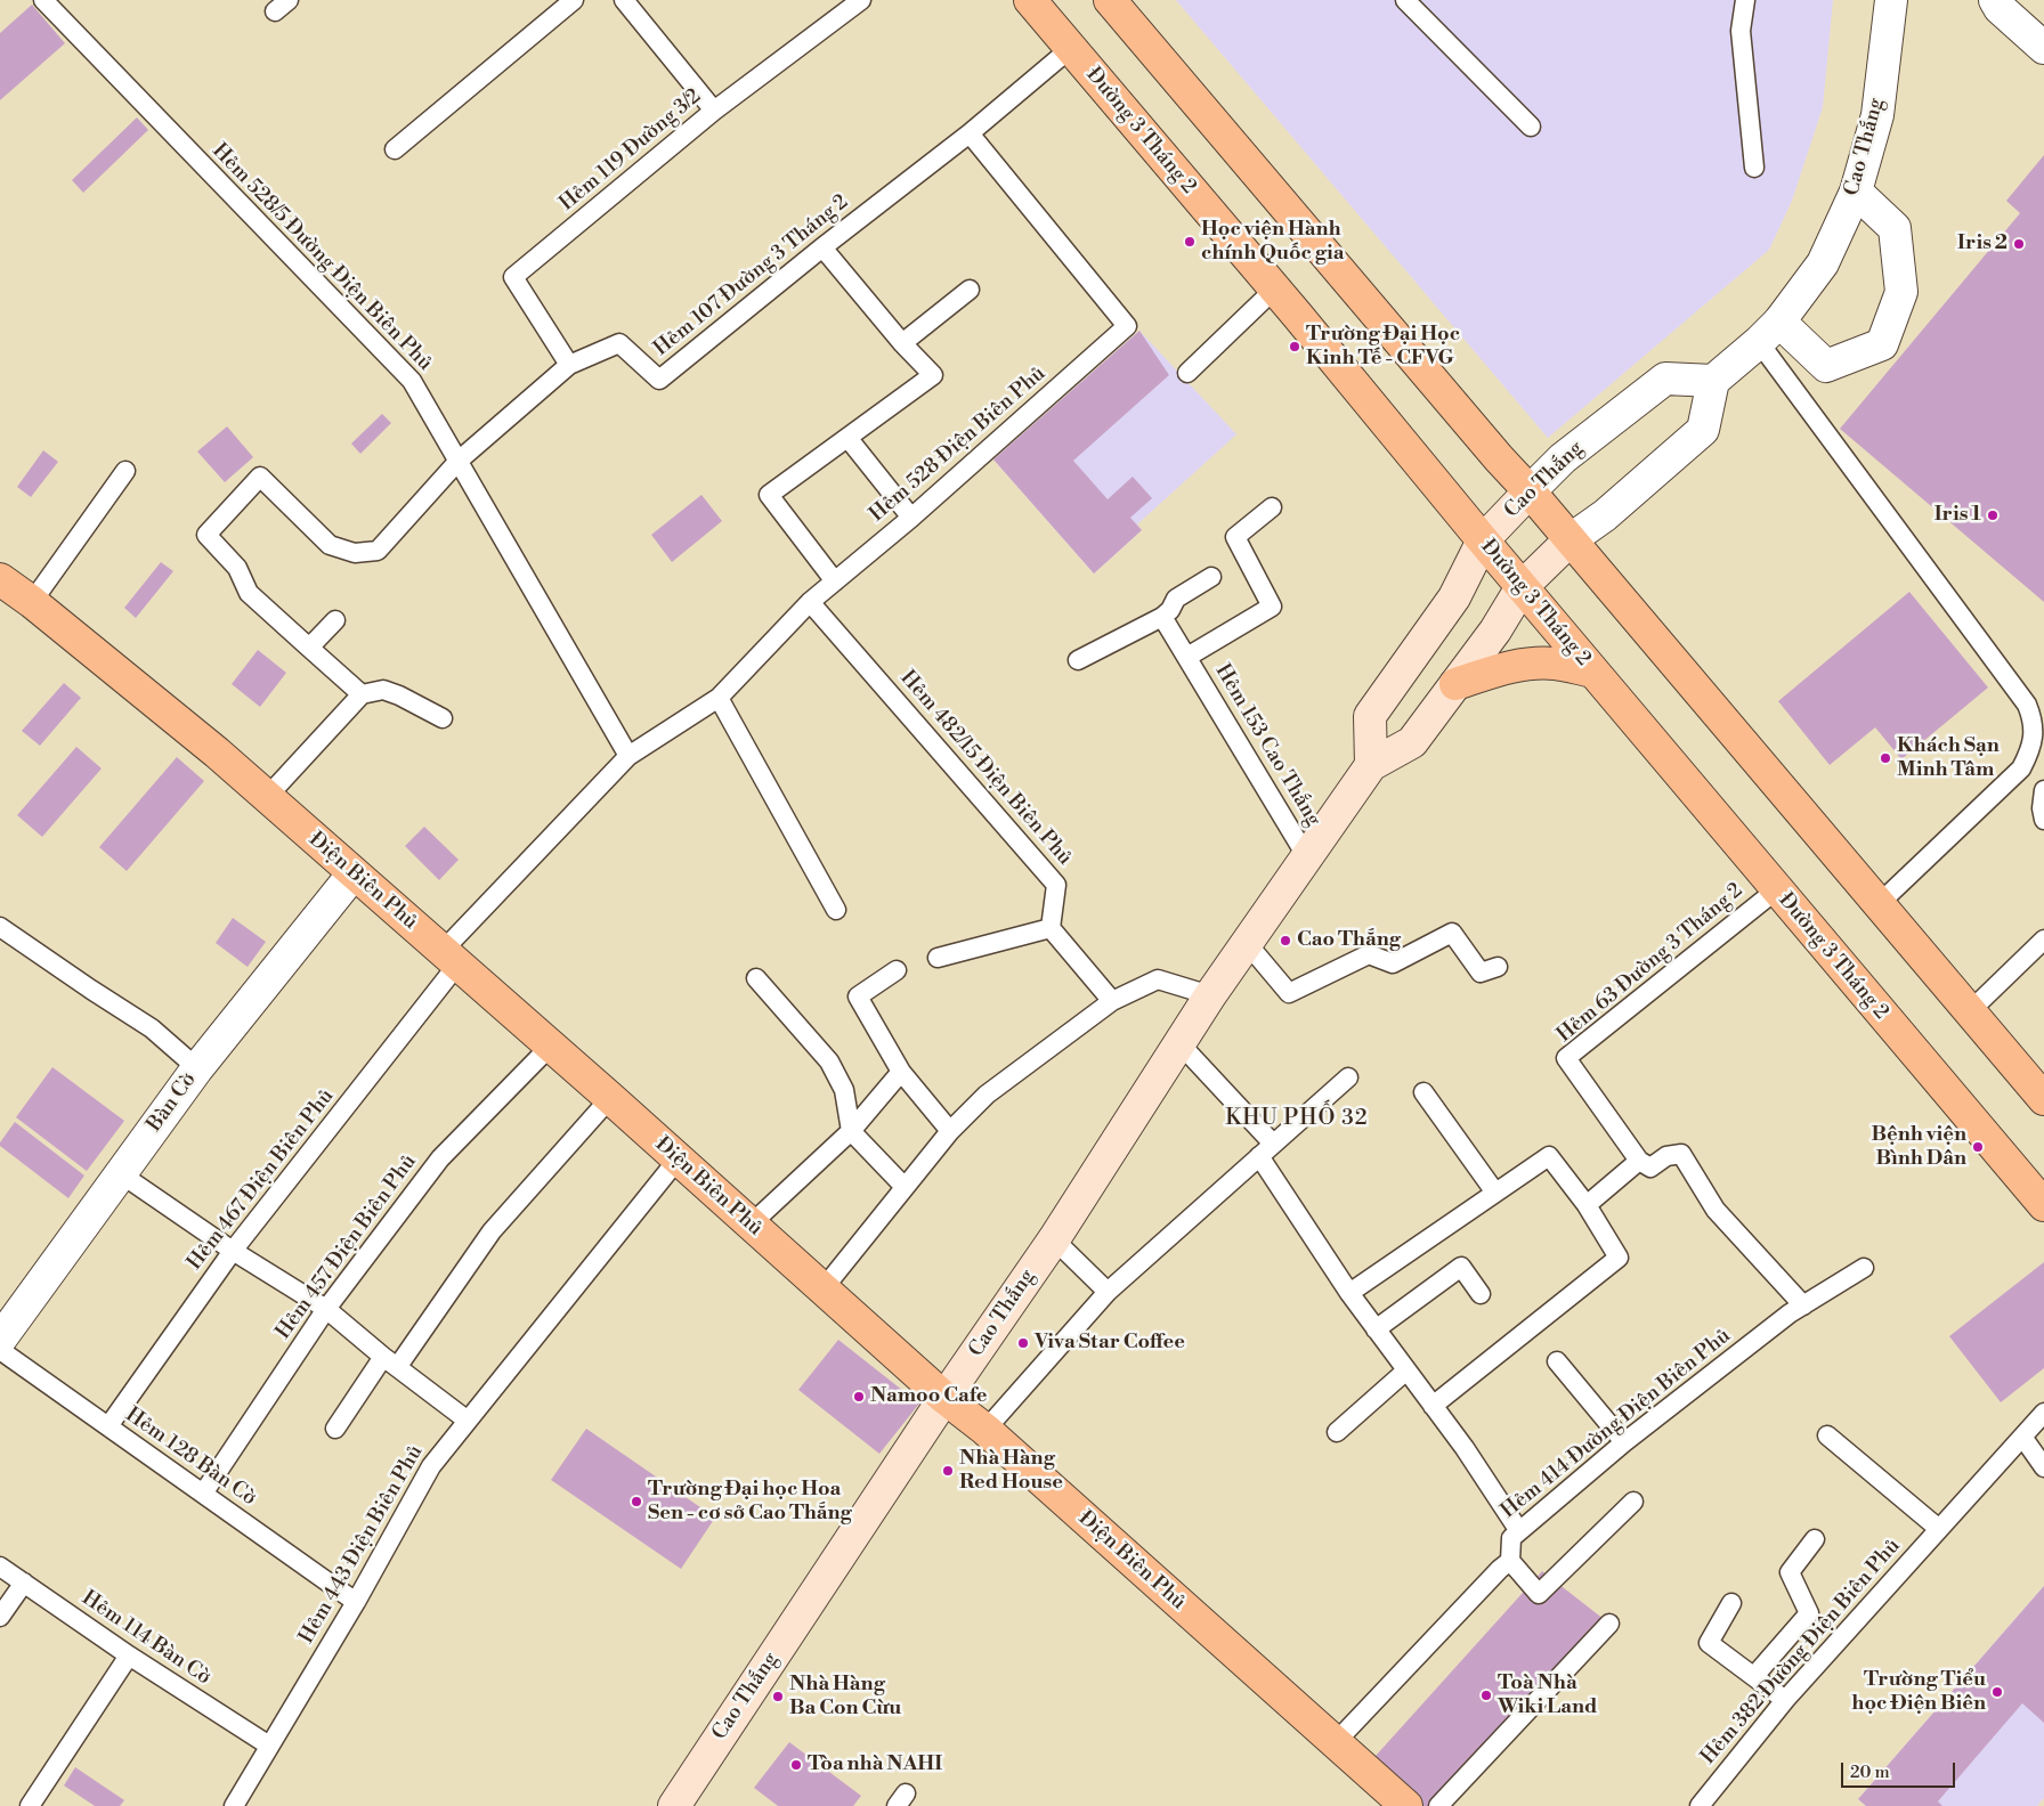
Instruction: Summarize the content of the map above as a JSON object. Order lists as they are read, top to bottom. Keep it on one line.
{"streets":{"main road":["Đường 3 Tháng 2","Cao Thắng","Điện Biên Phủ"],"street":["Bàn Cờ"],"lane":["Hẻm 119 Đường 3/2","Hẻm 528/5 Đường Điện Biên Phủ","Hẻm 107 Đường 3 Tháng 2","Hẻm 528 Điện Biên Phủ","Hẻm 153 Cao Thắng","Hẻm 482/15 Điện Biên Phủ","Hẻm 63 Đường 3 Tháng 2","Hẻm 467 Ðiện Biên Phủ","Hẻm 457 Ðiện Biên Phủ","Hẻm 414 Đường Điện Biên Phủ","Hẻm 128 Bàn Cờ","Hẻm 443 Ðiện Biên Phủ","Hẻm 114 Bàn Cờ","Hẻm 382 Đường Điện Biên Phủ"]},"crossings":[["Đường 3 Tháng 2","Cao Thắng"],["Đường 3 Tháng 2","Hẻm 107 Đường 3 Tháng 2"],["Đường 3 Tháng 2","Hẻm 63 Đường 3 Tháng 2"],["Cao Thắng","Hẻm 153 Cao Thắng"],["Cao Thắng","Điện Biên Phủ"],["Hẻm 119 Đường 3/2","Hẻm 107 Đường 3 Tháng 2"],["Hẻm 528/5 Đường Điện Biên Phủ","Hẻm 107 Đường 3 Tháng 2"],["Hẻm 528/5 Đường Điện Biên Phủ","Hẻm 528 Điện Biên Phủ"],["Hẻm 528/5 Đường Điện Biên Phủ","Hẻm 467 Ðiện Biên Phủ"],["Hẻm 107 Đường 3 Tháng 2","Hẻm 528 Điện Biên Phủ"],["Hẻm 528 Điện Biên Phủ","Hẻm 482/15 Điện Biên Phủ"],["Hẻm 528 Điện Biên Phủ","Hẻm 467 Ðiện Biên Phủ"],["Điện Biên Phủ","Bàn Cờ"],["Điện Biên Phủ","Hẻm 467 Ðiện Biên Phủ"],["Điện Biên Phủ","Hẻm 457 Ðiện Biên Phủ"],["Điện Biên Phủ","Hẻm 443 Ðiện Biên Phủ"],["Hẻm 467 Ðiện Biên Phủ","Hẻm 128 Bàn Cờ"],["Hẻm 457 Ðiện Biên Phủ","Hẻm 128 Bàn Cờ"],["Hẻm 128 Bàn Cờ","Hẻm 443 Ðiện Biên Phủ"],["Hẻm 443 Ðiện Biên Phủ","Hẻm 114 Bàn Cờ"]],"districts":["KHU PHỐ 32"],"places":["Học viện Hành chính Quốc gia","Iris 2","Trường Đại Học Kinh Tế - CFVG","Iris 1","Khách Sạn Minh Tâm","Cao Thắng","Bệnh viện Bình Dân","Viva Star Coffee","Namoo Cafe","Nhà Hàng Red House","Trường Đại học Hoa Sen - cơ sở Cao Thắng","Trường Tiểu học Điện Biên","Toà Nhà Wiki Land","Nhà Hàng Ba Con Cừu","Tòa nhà NAHI"],"scale_bar":"20 m"}
